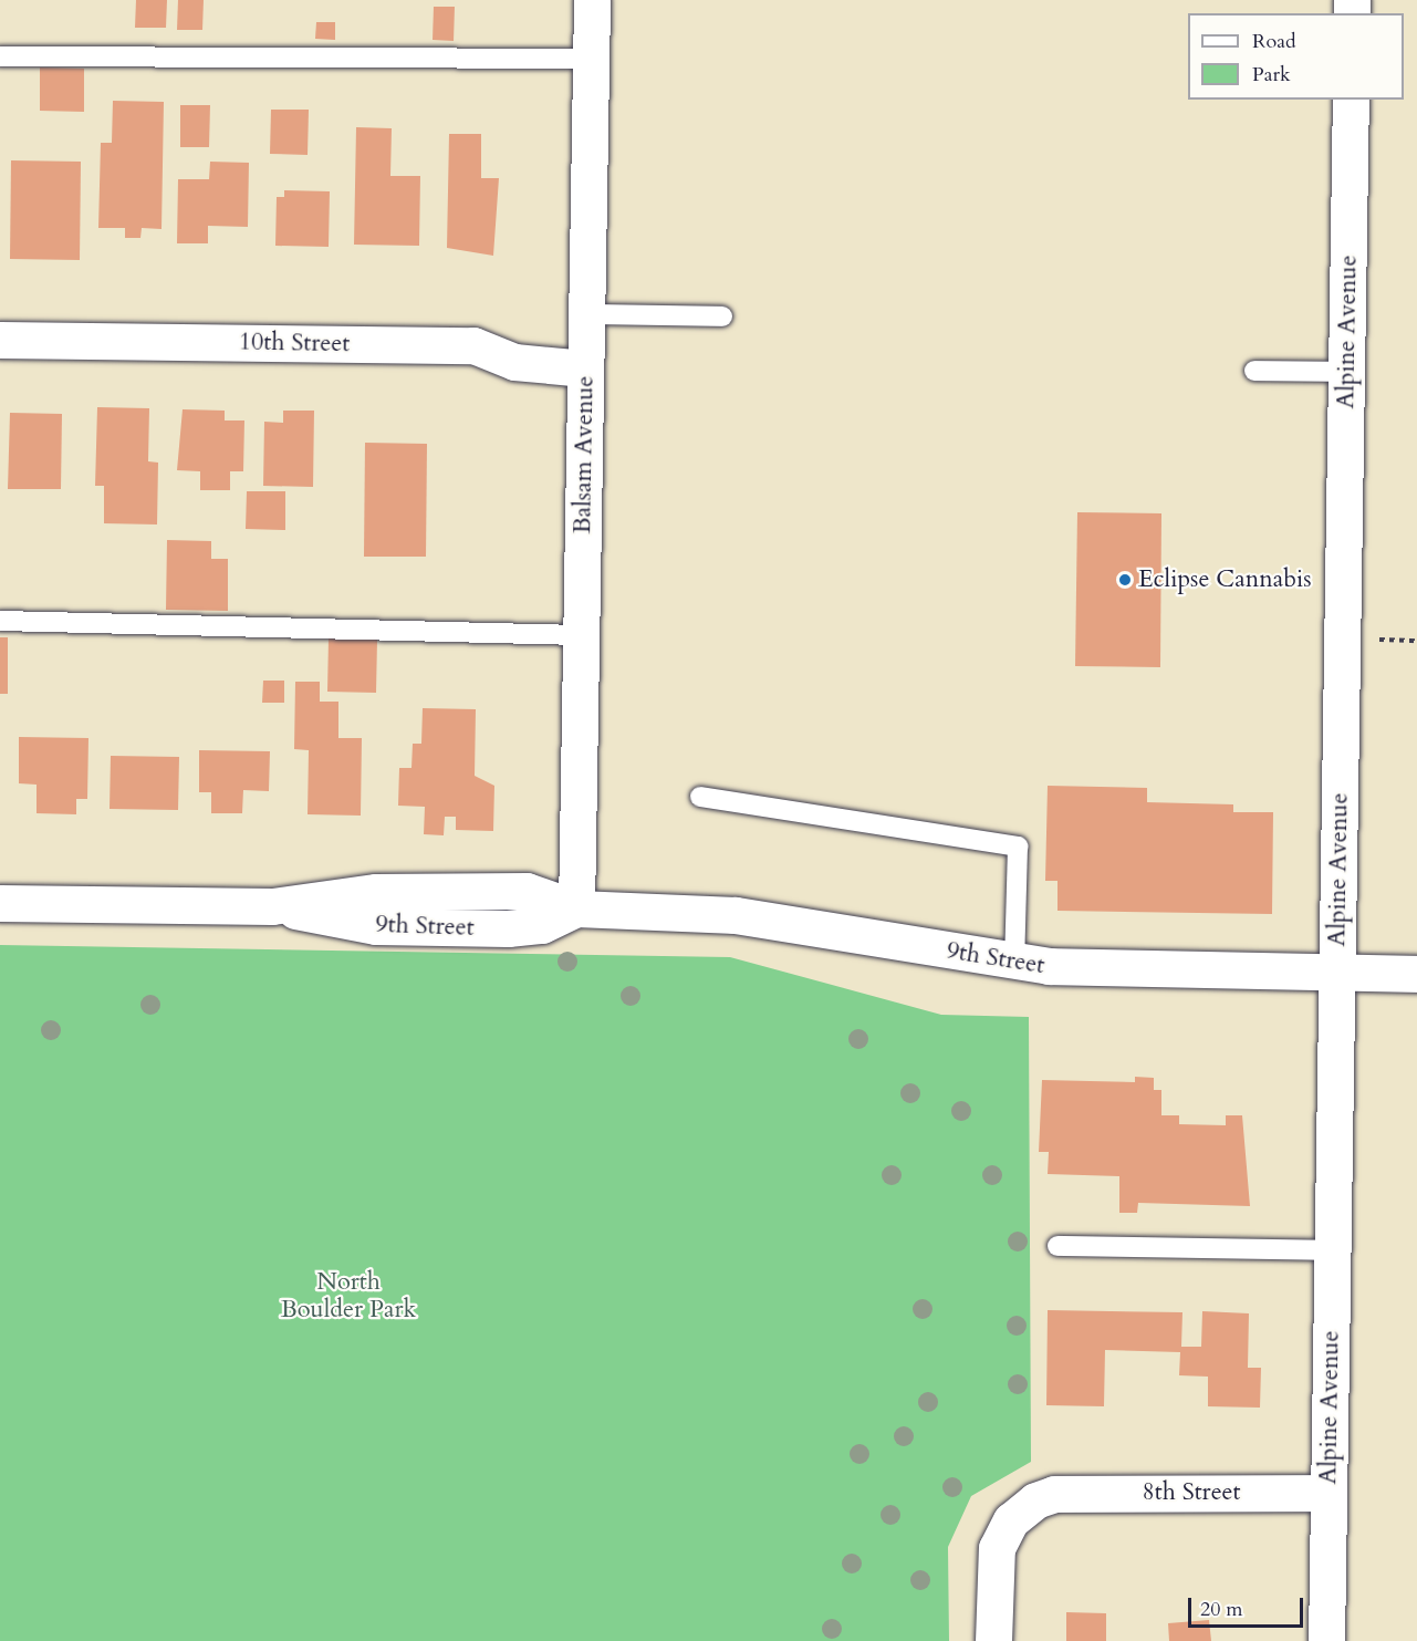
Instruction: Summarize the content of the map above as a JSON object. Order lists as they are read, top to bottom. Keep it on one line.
{"streets":{"street":["Alpine Avenue","10th Street","Balsam Avenue","9th Street","8th Street"]},"crossings":[["Alpine Avenue","9th Street"],["Alpine Avenue","8th Street"],["10th Street","Balsam Avenue"],["Balsam Avenue","9th Street"]],"parks":["North Boulder Park"],"places":["Eclipse Cannabis"],"legend":["Road","Park"],"scale_bar":"20 m"}
